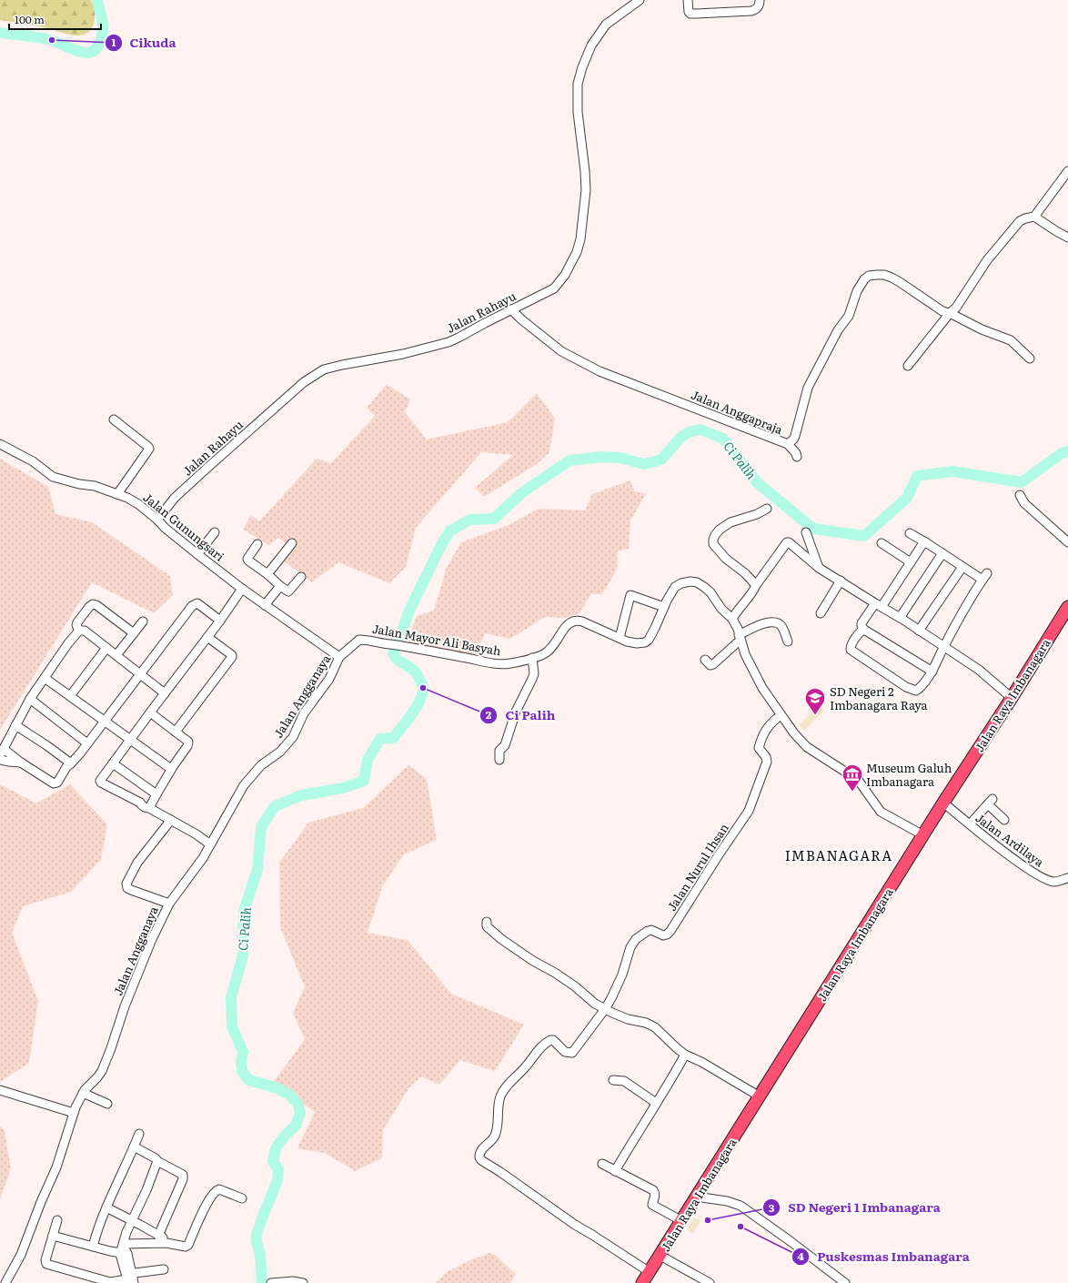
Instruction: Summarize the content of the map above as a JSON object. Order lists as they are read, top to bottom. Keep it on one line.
{"streets":{"highway":["Jalan Raya Imbanagara"],"street":["Jalan Rahayu","Jalan Anggapraja","Jalan Gunungsari","Jalan Mayor Ali Basyah","Jalan Angganaya","Jalan Ardilaya","Jalan Nurul Ihsan"]},"crossings":[["Jalan Rahayu","Jalan Anggapraja"],["Jalan Rahayu","Jalan Gunungsari"],["Jalan Gunungsari","Jalan Mayor Ali Basyah"],["Jalan Gunungsari","Jalan Angganaya"],["Jalan Mayor Ali Basyah","Jalan Raya Imbanagara"],["Jalan Mayor Ali Basyah","Jalan Angganaya"],["Jalan Mayor Ali Basyah","Jalan Nurul Ihsan"],["Jalan Raya Imbanagara","Jalan Ardilaya"]],"districts":["IMBANAGARA"],"water":["Ci Palih"],"places":{"other":["Cikuda","Ci Palih","SD Negeri 1 Imbanagara","Puskesmas Imbanagara"],"school or university":["SD Negeri 2 Imbanagara Raya"],"museum":["Museum Galuh Imbanagara"]},"scale_bar":"100 m"}
